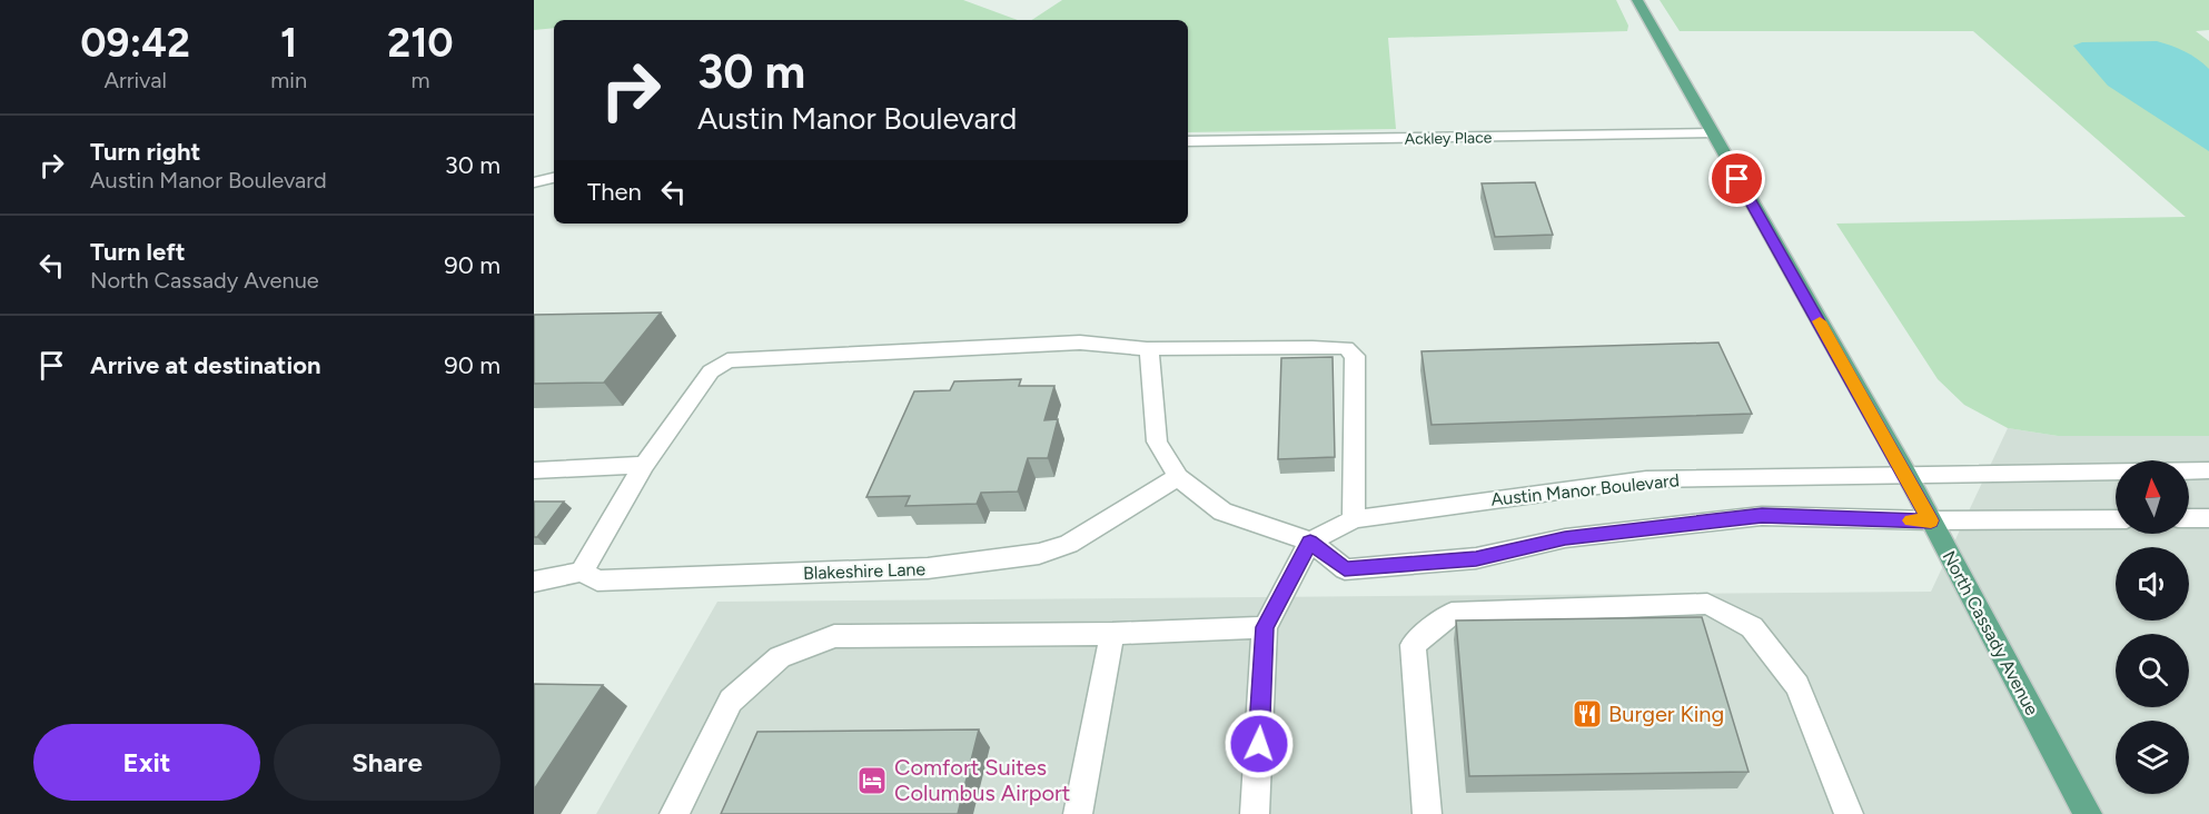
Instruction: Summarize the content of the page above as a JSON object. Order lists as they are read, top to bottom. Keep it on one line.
{"streets":{"main road":["North Cassady Avenue"],"street":["Ackley Place","Austin Manor Boulevard","Blakeshire Lane"]},"crossings":[["Ackley Place","North Cassady Avenue"],["Austin Manor Boulevard","North Cassady Avenue"]],"places":{"restaurant":["Burger King"],"hotel":["Comfort Suites Columbus Airport"]},"north":"top","page":{"eta":["09:42","Arrival","1","min","210","m"],"turn":["30 m","Austin Manor Boulevard"],"list":[{"name":"Turn right","note":"Austin Manor Boulevard","value":"30 m"},{"name":"Turn left","note":"North Cassady Avenue","value":"90 m"},{"name":"Arrive at destination","value":"90 m"}],"then":"Then","buttons":["Exit","Share"]}}
